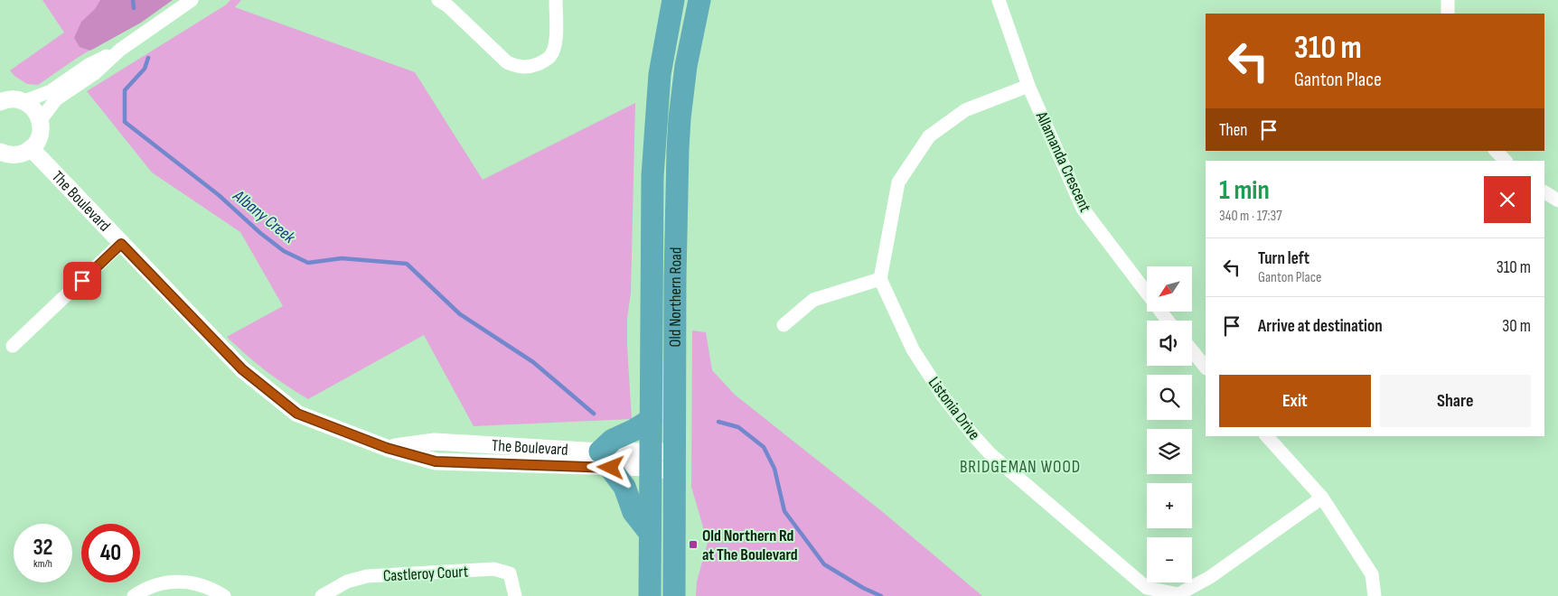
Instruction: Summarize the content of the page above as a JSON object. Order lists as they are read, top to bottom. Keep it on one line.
{"streets":{"highway":["Old Northern Road"],"street":["Allamanda Crescent","The Boulevard","Listonia Drive","Castleroy Court"]},"crossings":[["The Boulevard","Old Northern Road"]],"districts":["BRIDGEMAN WOOD"],"water":["Albany Creek"],"places":{"transit":["Old Northern Rd at The Boulevard"]},"north":"bottom left","page":{"turn":["310 m","Ganton Place"],"then":"Then","heading":["1 min","340 m · 17:37"],"list":[{"name":"Turn left","note":"Ganton Place","value":"310 m"},{"name":"Arrive at destination","value":"30 m"}],"map_buttons":["+","−"],"buttons":["Exit","Share"],"speed":"32 km/h","limit":"40"}}
